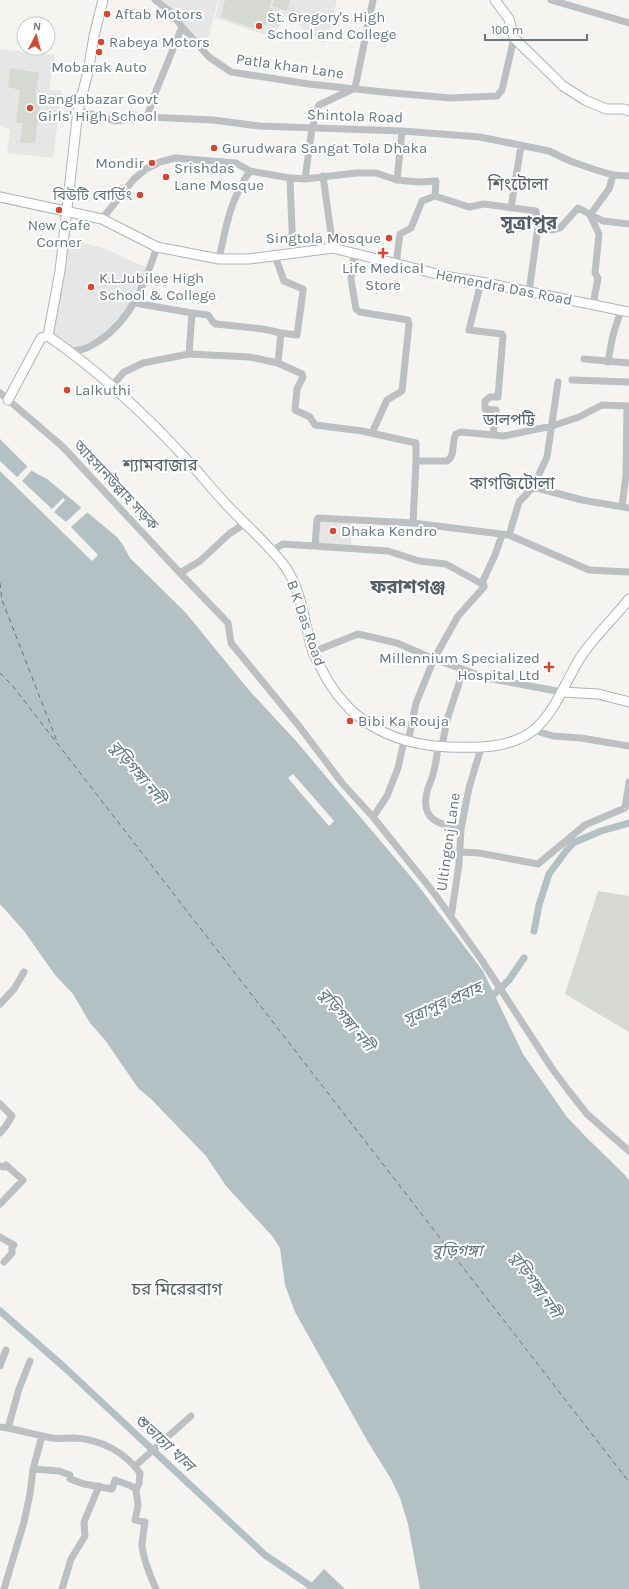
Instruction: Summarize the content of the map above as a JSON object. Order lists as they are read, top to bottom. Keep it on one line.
{"streets":{"street":["Patla khan Lane","Shintola Road","Hemendra Das Road","আহসানউল্লাহ সড়ক","B K Das Road","Ultingonj Lane"]},"crossings":[["আহসানউল্লাহ সড়ক","Ultingonj Lane"],["B K Das Road","Ultingonj Lane"]],"districts":["শিংটোলা","সূত্রাপুর","ডালপট্টি","শ্যামবাজার","কাগজিটোলা","ফরাশগঞ্জ","চর মিরেরবাগ"],"water":["বুড়িগঙ্গা নদী","সূত্রাপুর প্রবাহ","বুড়িগঙ্গা","শুভাঢ্যা খাল"],"places":{"other":["Aftab Motors","St. Gregory's High School and College","Rabeya Motors","Mobarak Auto","Banglabazar Govt Girls' High School","Gurudwara Sangat Tola Dhaka","Mondir","Srishdas Lane Mosque","বিউটি বোর্ডিং","New Cafe Corner","Singtola Mosque","K.L.Jubilee High School & College","Lalkuthi","Dhaka Kendro","Bibi Ka Rouja"],"health":["Life Medical Store","Millennium Specialized Hospital Ltd"]},"scale_bar":"100 m","north":"top"}
